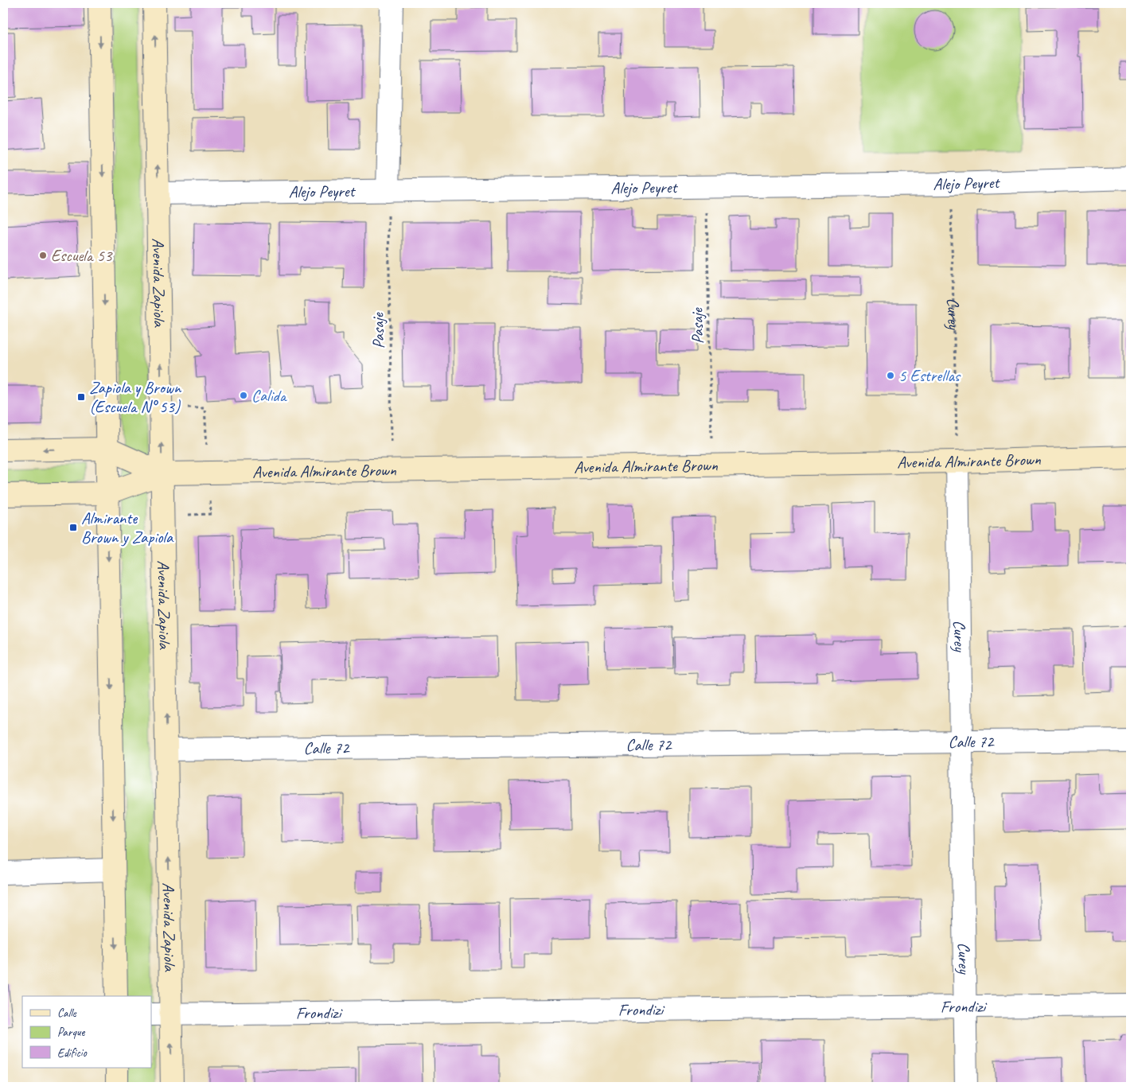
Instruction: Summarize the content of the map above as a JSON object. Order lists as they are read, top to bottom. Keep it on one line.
{"streets":{"main road":["Avenida Zapiola","Avenida Almirante Brown"],"street":["Alejo Peyret","Curey","Calle 72","Frondizi"],"path":["Pasaje"]},"crossings":[["Alejo Peyret","Avenida Zapiola"],["Alejo Peyret","Curey"],["Alejo Peyret","Pasaje"],["Avenida Zapiola","Avenida Almirante Brown"],["Avenida Zapiola","Calle 72"],["Avenida Zapiola","Frondizi"],["Curey","Avenida Almirante Brown"],["Curey","Calle 72"],["Curey","Frondizi"],["Pasaje","Avenida Almirante Brown"]],"places":{"other":["Escuela 53","5 Estrellas","Calida"],"transit":["Zapiola y Brown (Escuela N° 53)","Almirante Brown y Zapiola"]},"legend":["Calle","Parque","Edificio"]}
